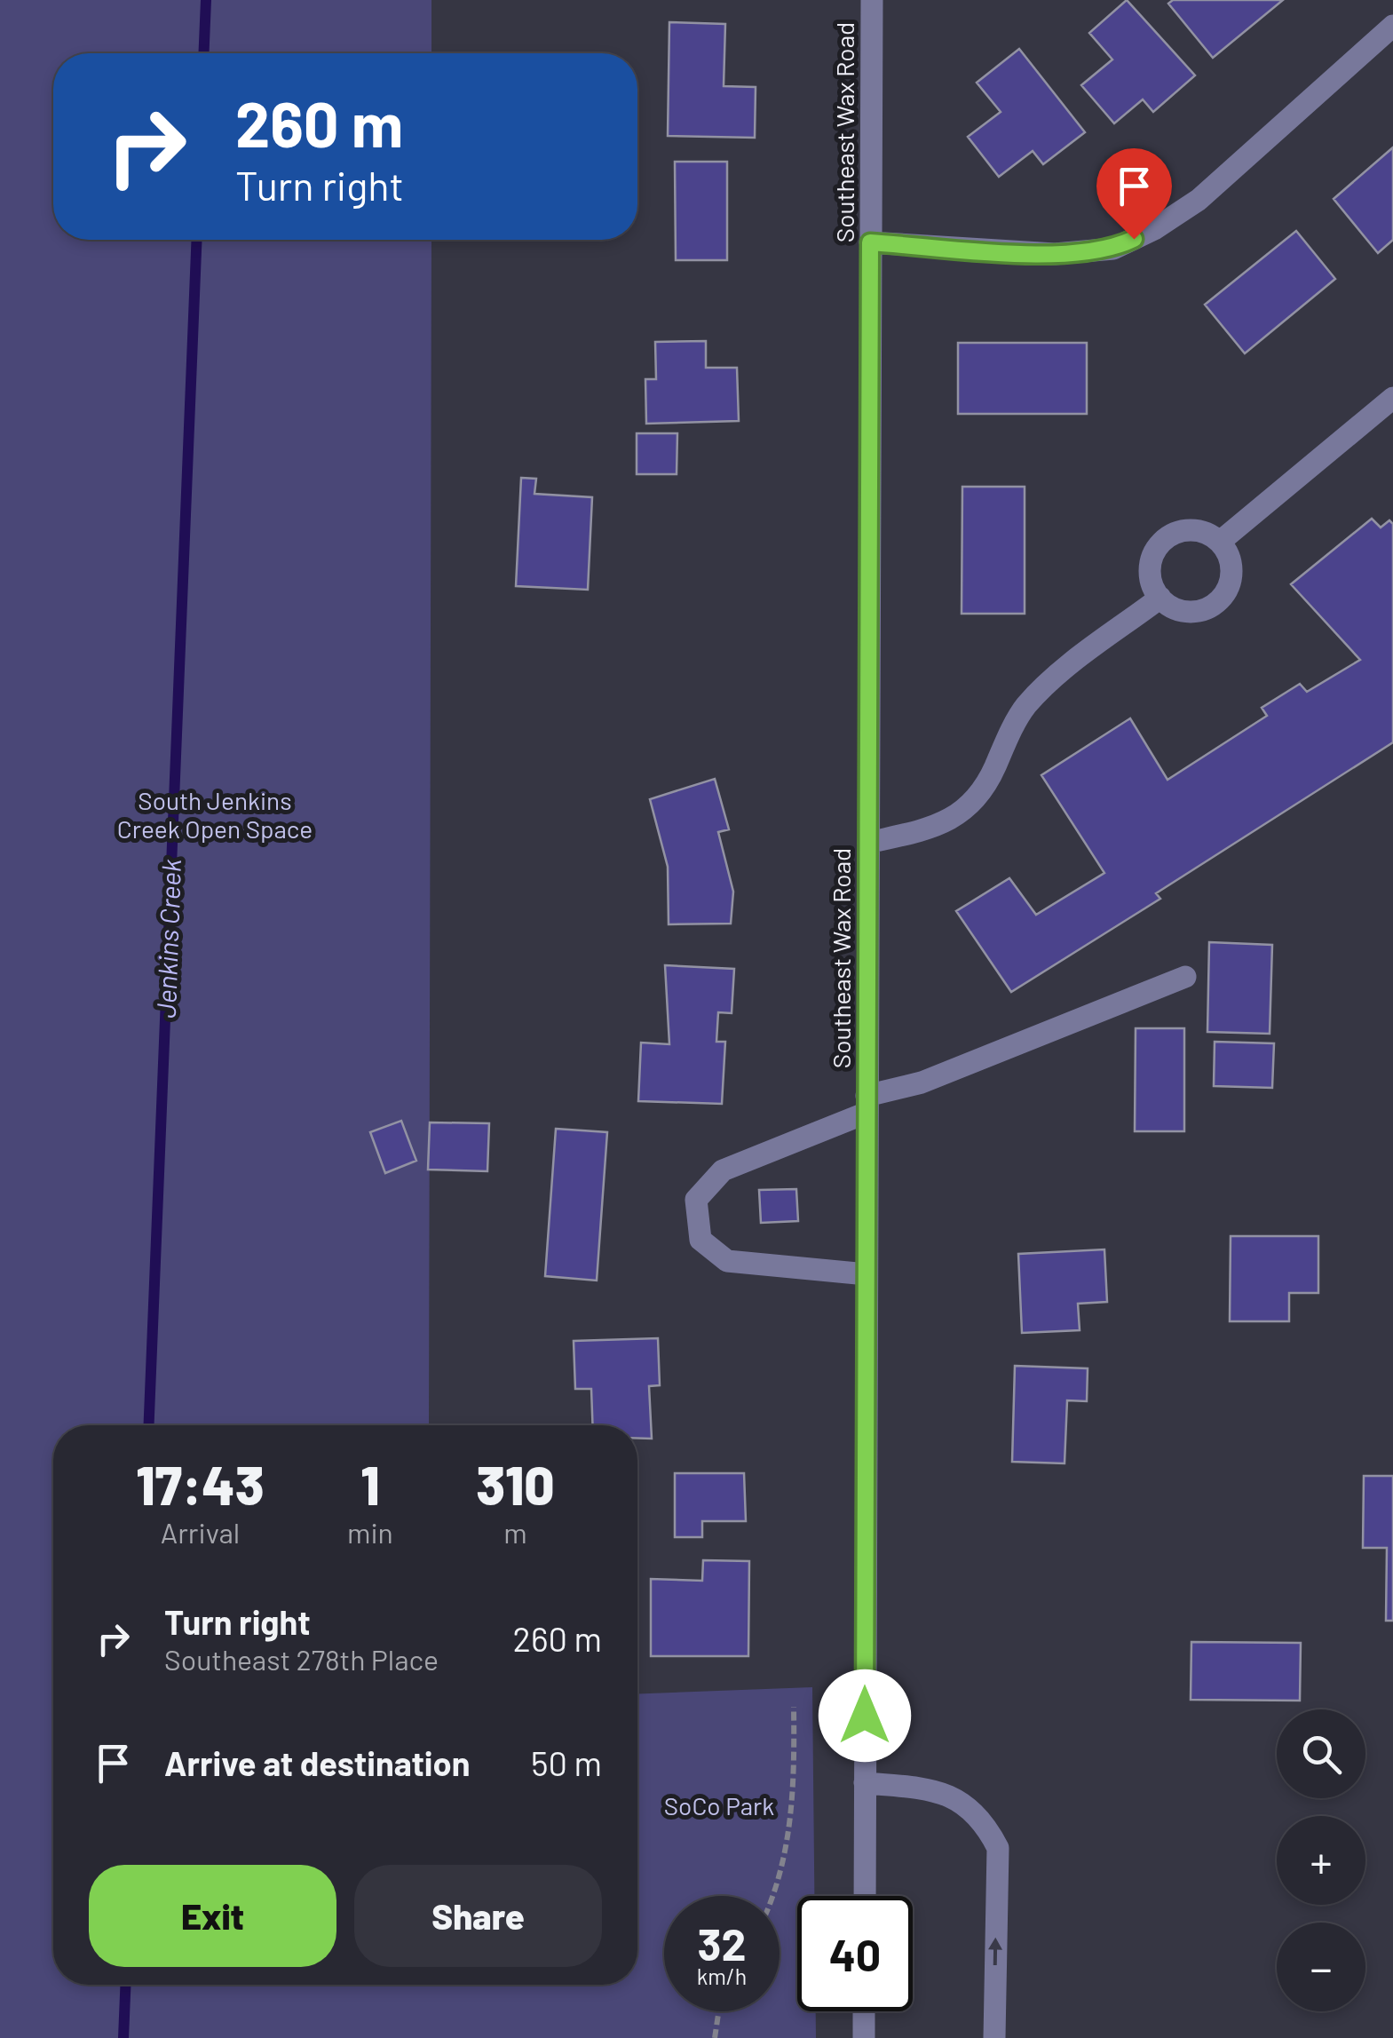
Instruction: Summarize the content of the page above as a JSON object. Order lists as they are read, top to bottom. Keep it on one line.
{"streets":{"street":["Southeast Wax Road"]},"water":["Jenkins Creek"],"parks":["South Jenkins Creek Open Space","SoCo Park"],"page":{"turn":["260 m","Turn right"],"eta":["17:43","Arrival","1","min","310","m"],"list":[{"name":"Turn right","note":"Southeast 278th Place","value":"260 m"},{"name":"Arrive at destination","value":"50 m"}],"map_buttons":["+","−"],"buttons":["Exit","Share"],"speed":"32 km/h","limit":"40"}}
